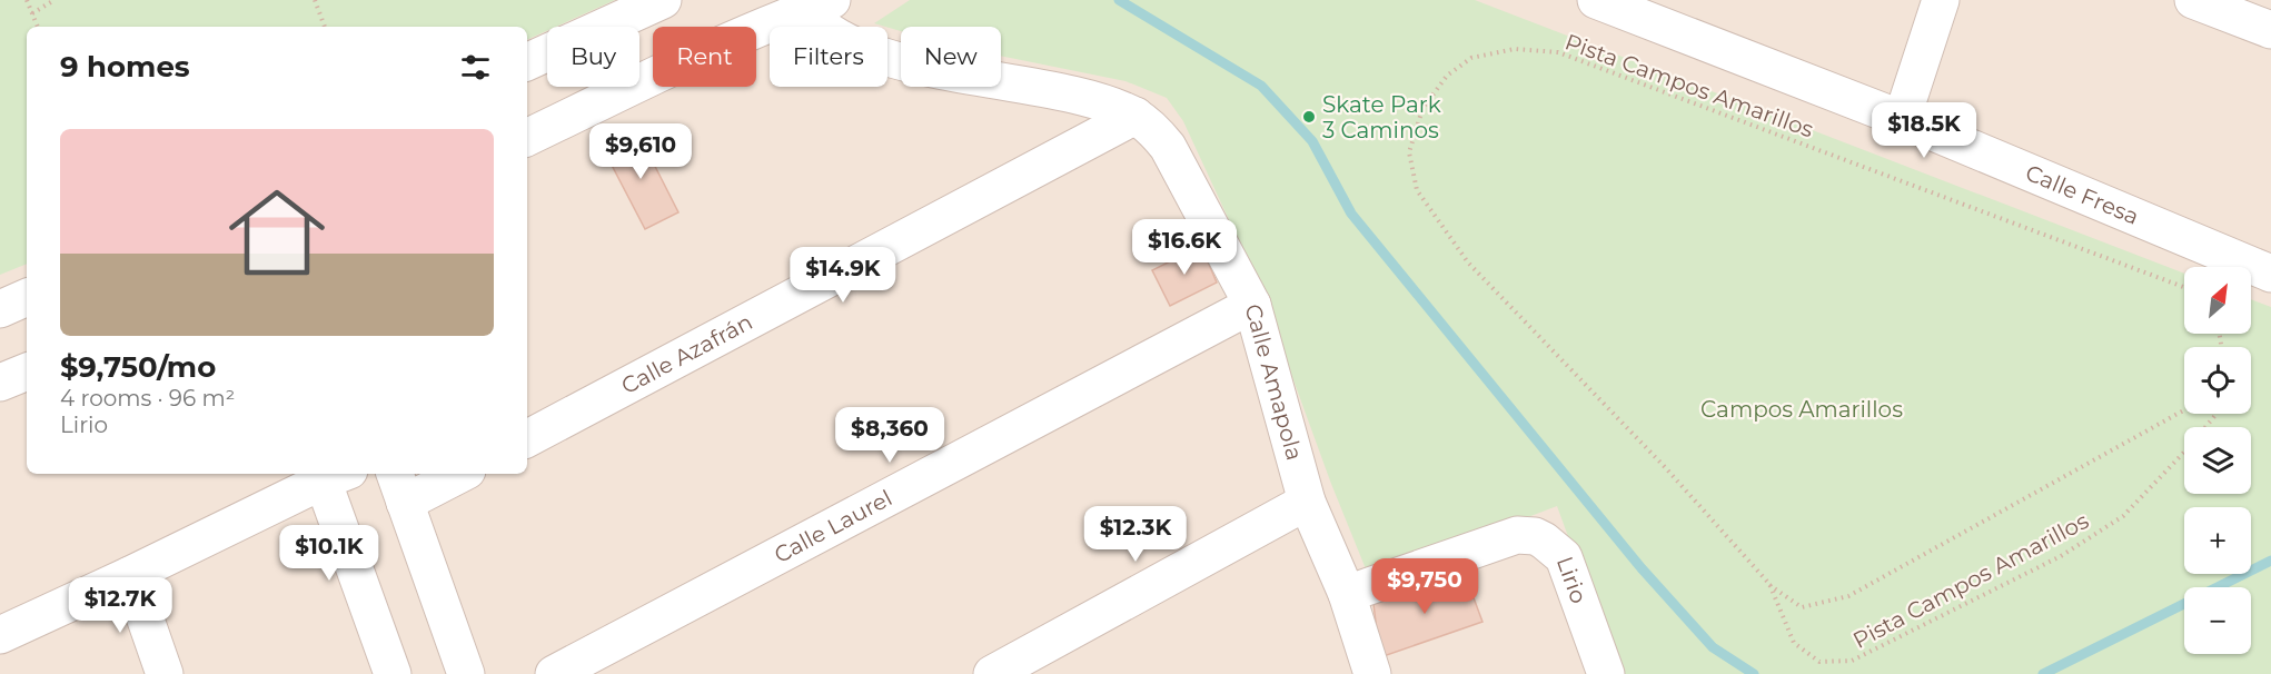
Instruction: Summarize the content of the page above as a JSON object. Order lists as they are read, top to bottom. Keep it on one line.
{"streets":{"street":["Calle Fresa","Calle Azafrán","Calle Amapola","Calle Laurel","Lirio"],"path":["Pista Campos Amarillos"]},"crossings":[["Calle Azafrán","Calle Amapola"],["Calle Amapola","Calle Laurel"],["Calle Amapola","Lirio"]],"parks":["Campos Amarillos"],"places":["Skate Park 3 Caminos"],"north":"top right","page":{"chip":["Buy","Rent","Filters","New"],"heading":"9 homes","price":["$18.5K","$9,610","$16.6K","$14.9K","$8,360","$12.3K","$10.1K","$9,750","$12.7K"],"list":[{"name":"$9,750/mo","note":"4 rooms · 96 m² · Lirio"}],"map_buttons":["+","−"]}}
